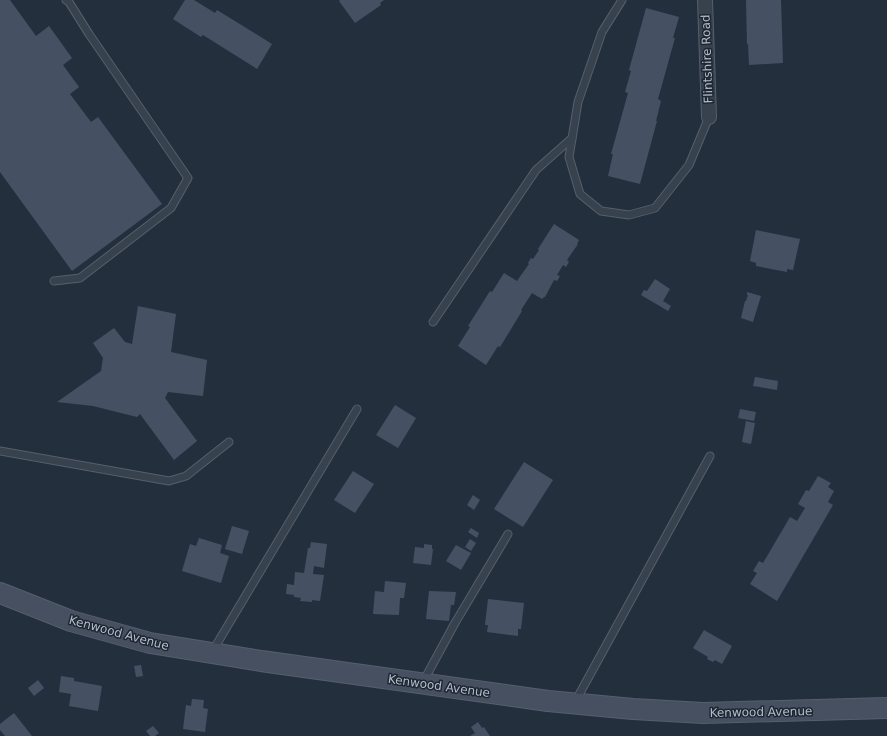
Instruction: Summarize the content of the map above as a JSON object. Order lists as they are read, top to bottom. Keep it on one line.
{"streets":{"main road":["Kenwood Avenue"],"street":["Flintshire Road"]}}
